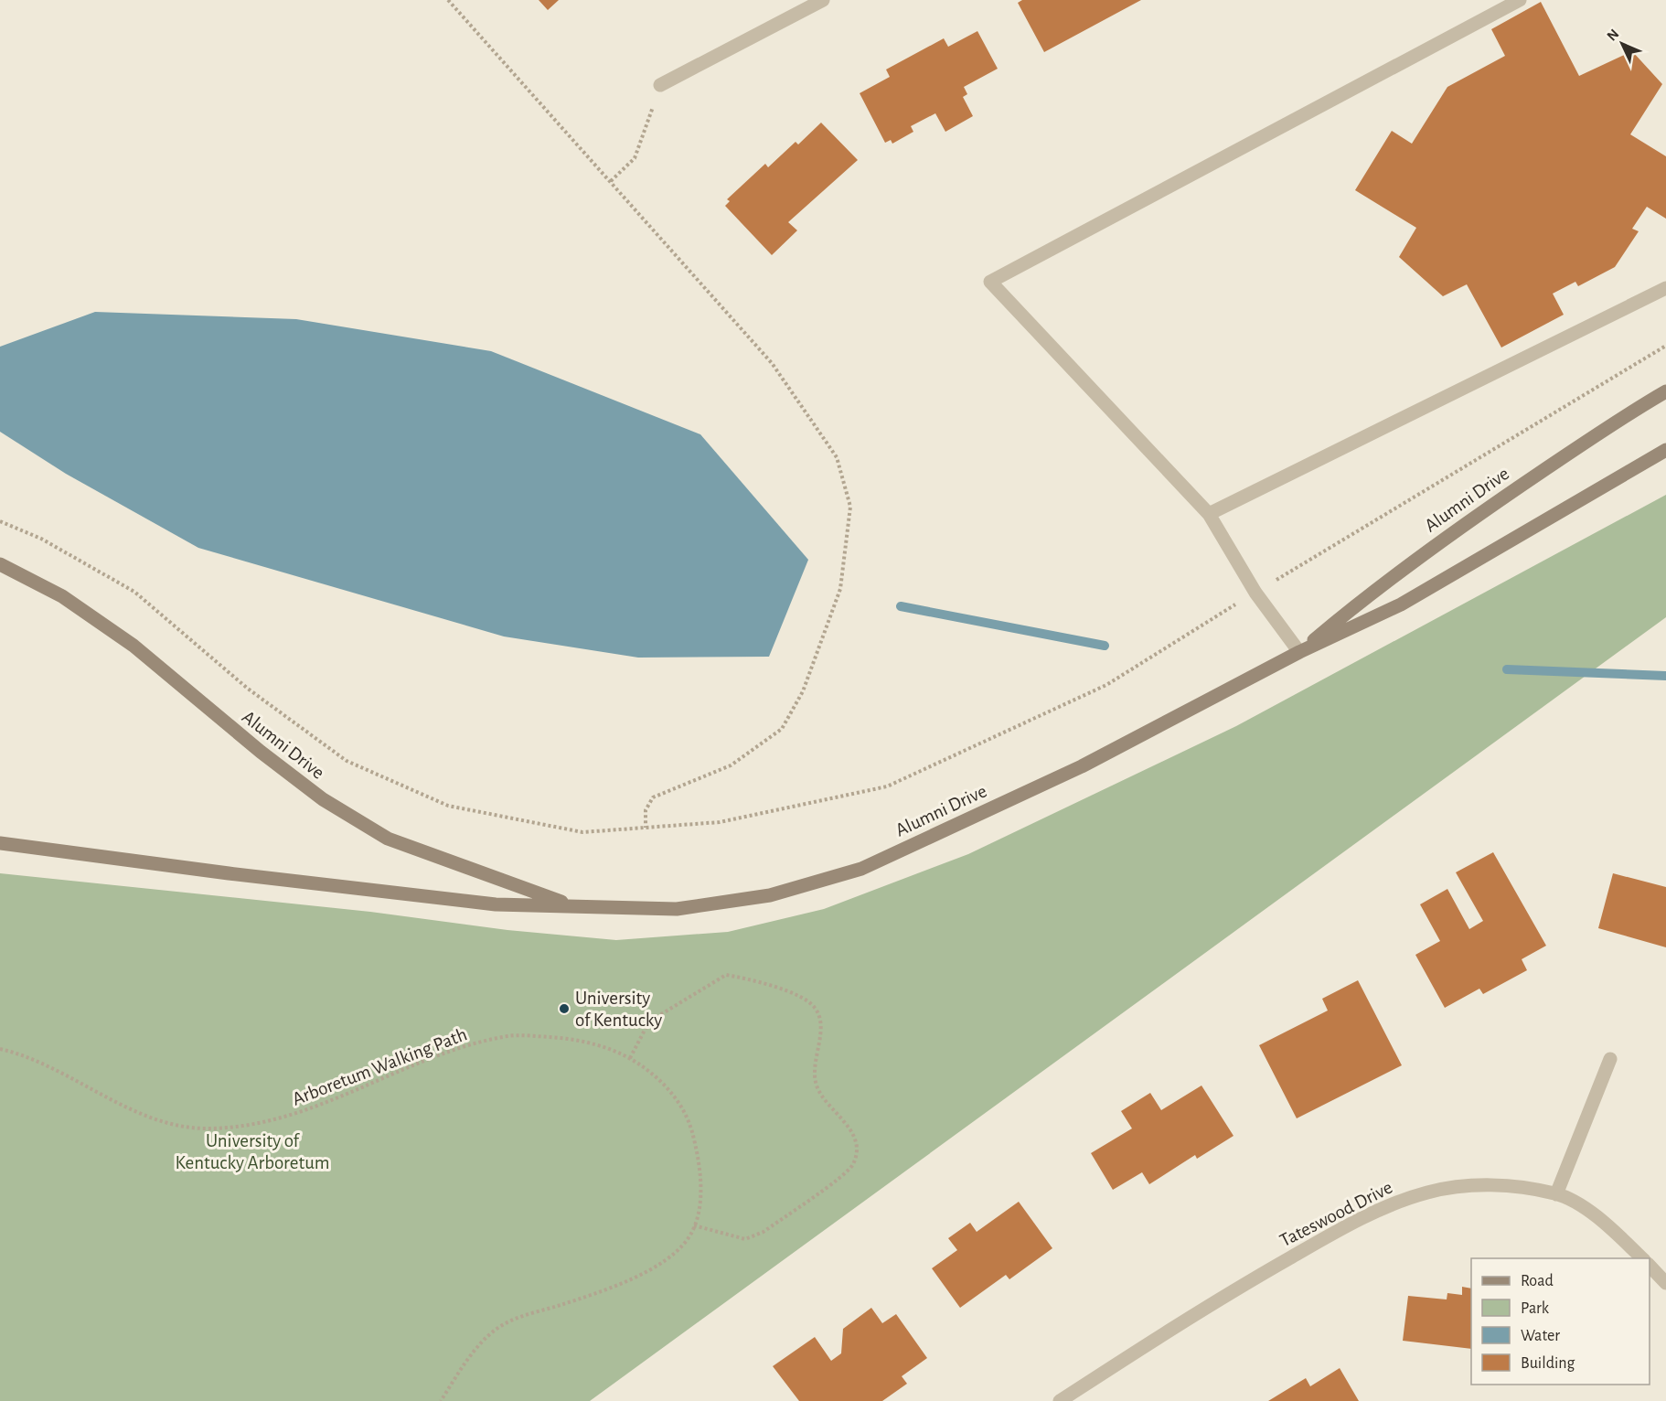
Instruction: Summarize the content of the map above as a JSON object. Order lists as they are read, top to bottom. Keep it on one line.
{"streets":{"main road":["Alumni Drive"],"street":["Tateswood Drive"],"path":["Arboretum Walking Path"]},"parks":["University of Kentucky Arboretum"],"places":["University of Kentucky"],"legend":["Road","Park","Water","Building"],"north":"top left"}
